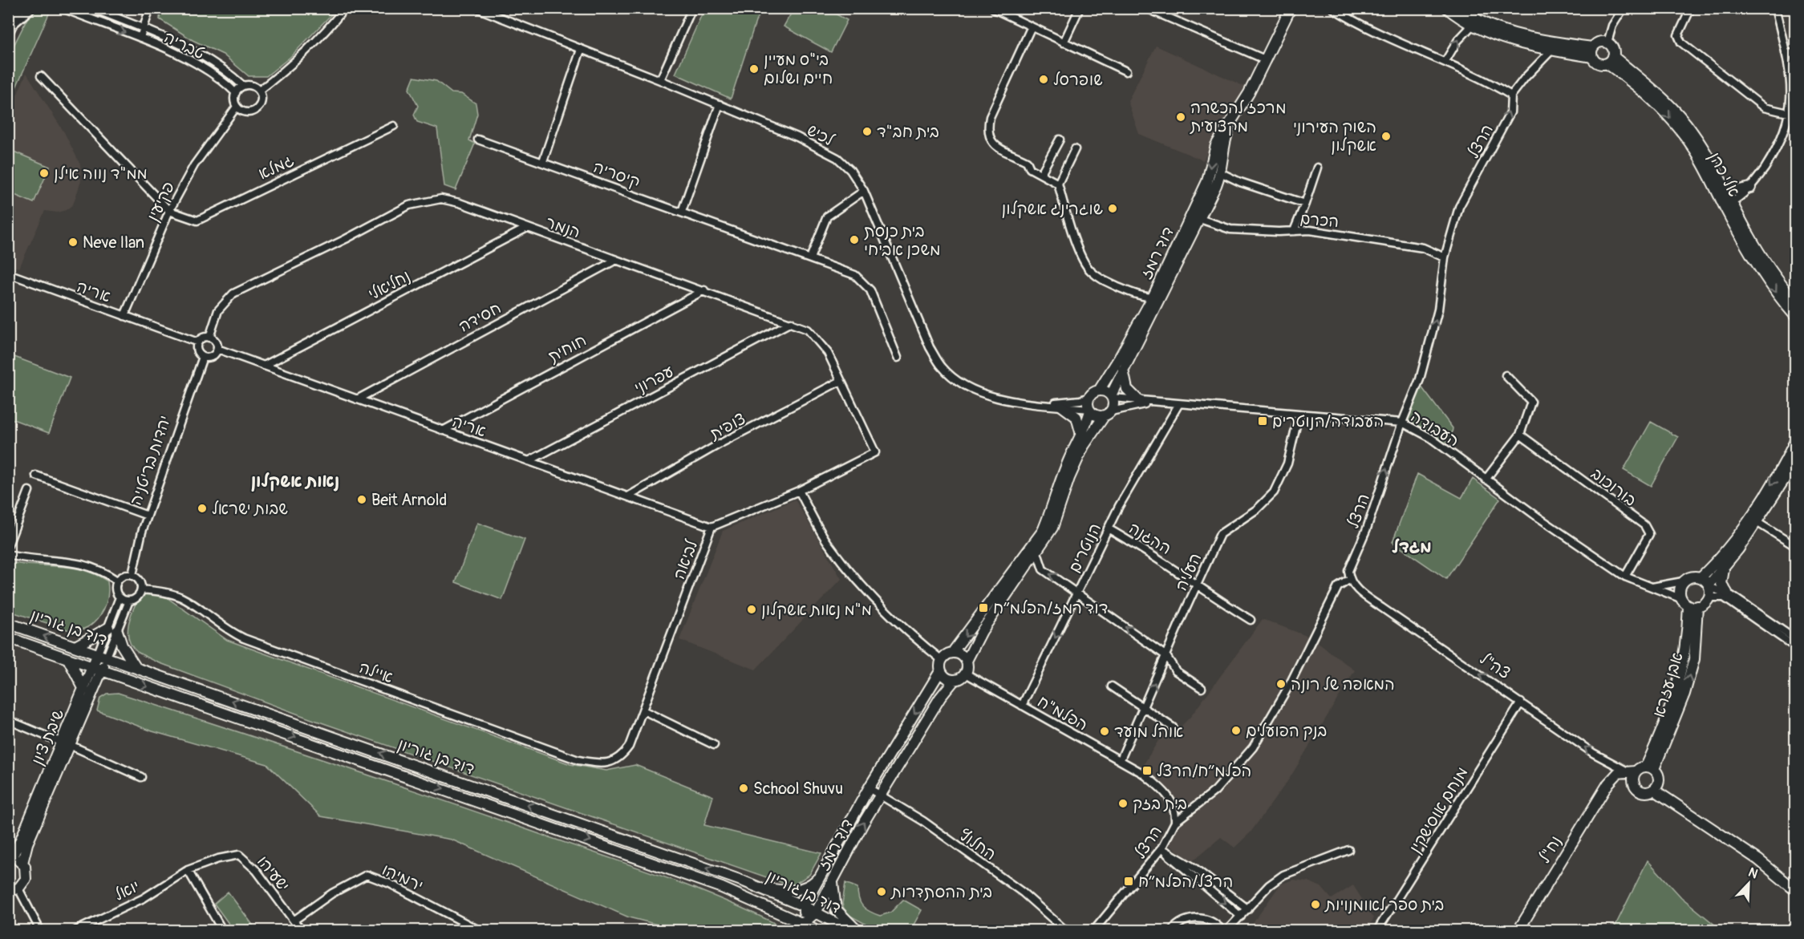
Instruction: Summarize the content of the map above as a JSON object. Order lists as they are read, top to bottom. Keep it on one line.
{"streets":{"street":["טבריה","לכיש","הרצל","גמלא","קיסריה","אלי כהן","פקיעין","הכרם","הנמר","דוד רמז","נחליאלי","אריה","חסידה","חוחית","עפרוני","צופית","העבודה","יהדות בריטניה","בורוכוב","ההגנה","הנוטרים","לביאה","העליה","דוד בן גוריון","צה\"ל","איילה","אבן עזרא","הפלמ\"ח","שיבת ציון","מנחם אוסישקין","החלוץ","נח\"ל","ישעיהו","ירמיהו","יואל"]},"crossings":[["טבריה","פקיעין"],["לכיש","דוד רמז"],["לכיש","העבודה"],["הרצל","הכרם"],["הרצל","העבודה"],["הרצל","צה\"ל"],["הרצל","הפלמ\"ח"],["גמלא","פקיעין"],["פקיעין","אריה"],["הכרם","דוד רמז"],["הנמר","נחליאלי"],["הנמר","אריה"],["הנמר","חסידה"],["הנמר","חוחית"],["הנמר","עפרוני"],["הנמר","צופית"],["הנמר","יהדות בריטניה"],["הנמר","לביאה"],["דוד רמז","העבודה"],["דוד רמז","דוד בן גוריון"],["דוד רמז","הפלמ\"ח"],["דוד רמז","החלוץ"],["נחליאלי","אריה"],["אריה","חסידה"],["אריה","חוחית"],["אריה","עפרוני"],["אריה","צופית"],["אריה","יהדות בריטניה"],["אריה","לביאה"],["העבודה","בורוכוב"],["העבודה","הנוטרים"],["העבודה","העליה"],["העבודה","אבן עזרא"],["יהדות בריטניה","איילה"],["ההגנה","הנוטרים"],["ההגנה","העליה"],["הנוטרים","הפלמ\"ח"],["לביאה","איילה"],["העליה","הפלמ\"ח"],["דוד בן גוריון","שיבת ציון"],["צה\"ל","אבן עזרא"],["צה\"ל","מנחם אוסישקין"],["צה\"ל","נח\"ל"],["אבן עזרא","נח\"ל"],["ישעיהו","ירמיהו"],["ישעיהו","יואל"]],"one_way":["הרצל","הנוטרים","צה\"ל"],"districts":["נאות אשקלון","מגדל"],"places":{"other":["בי\"ס מעיין חיים ושלום","שופרסל","מרכז להכשרה מקצועית","בית חב\"ד","השוק העירוני אשקלון","ממ\"ד נווה אילן","שוגרינג אשקלון","בית כנסת משכן אביחי","Neve Ilan","Beit Arnold","שבות ישראל","מ\"מ נאות אשקלון","המאפה של רונה","בנק הפועלים","אוהל מועד","School Shuvu","בית בזק","בית ההסתדרות","בית ספר לאומנויות"],"transit":["העבודה/הנוטרים","דוד רמז/הפלמ״ח","הפלמ״ח/הרצל","הרצל/הפלמ״ח"]},"north":"top right"}
